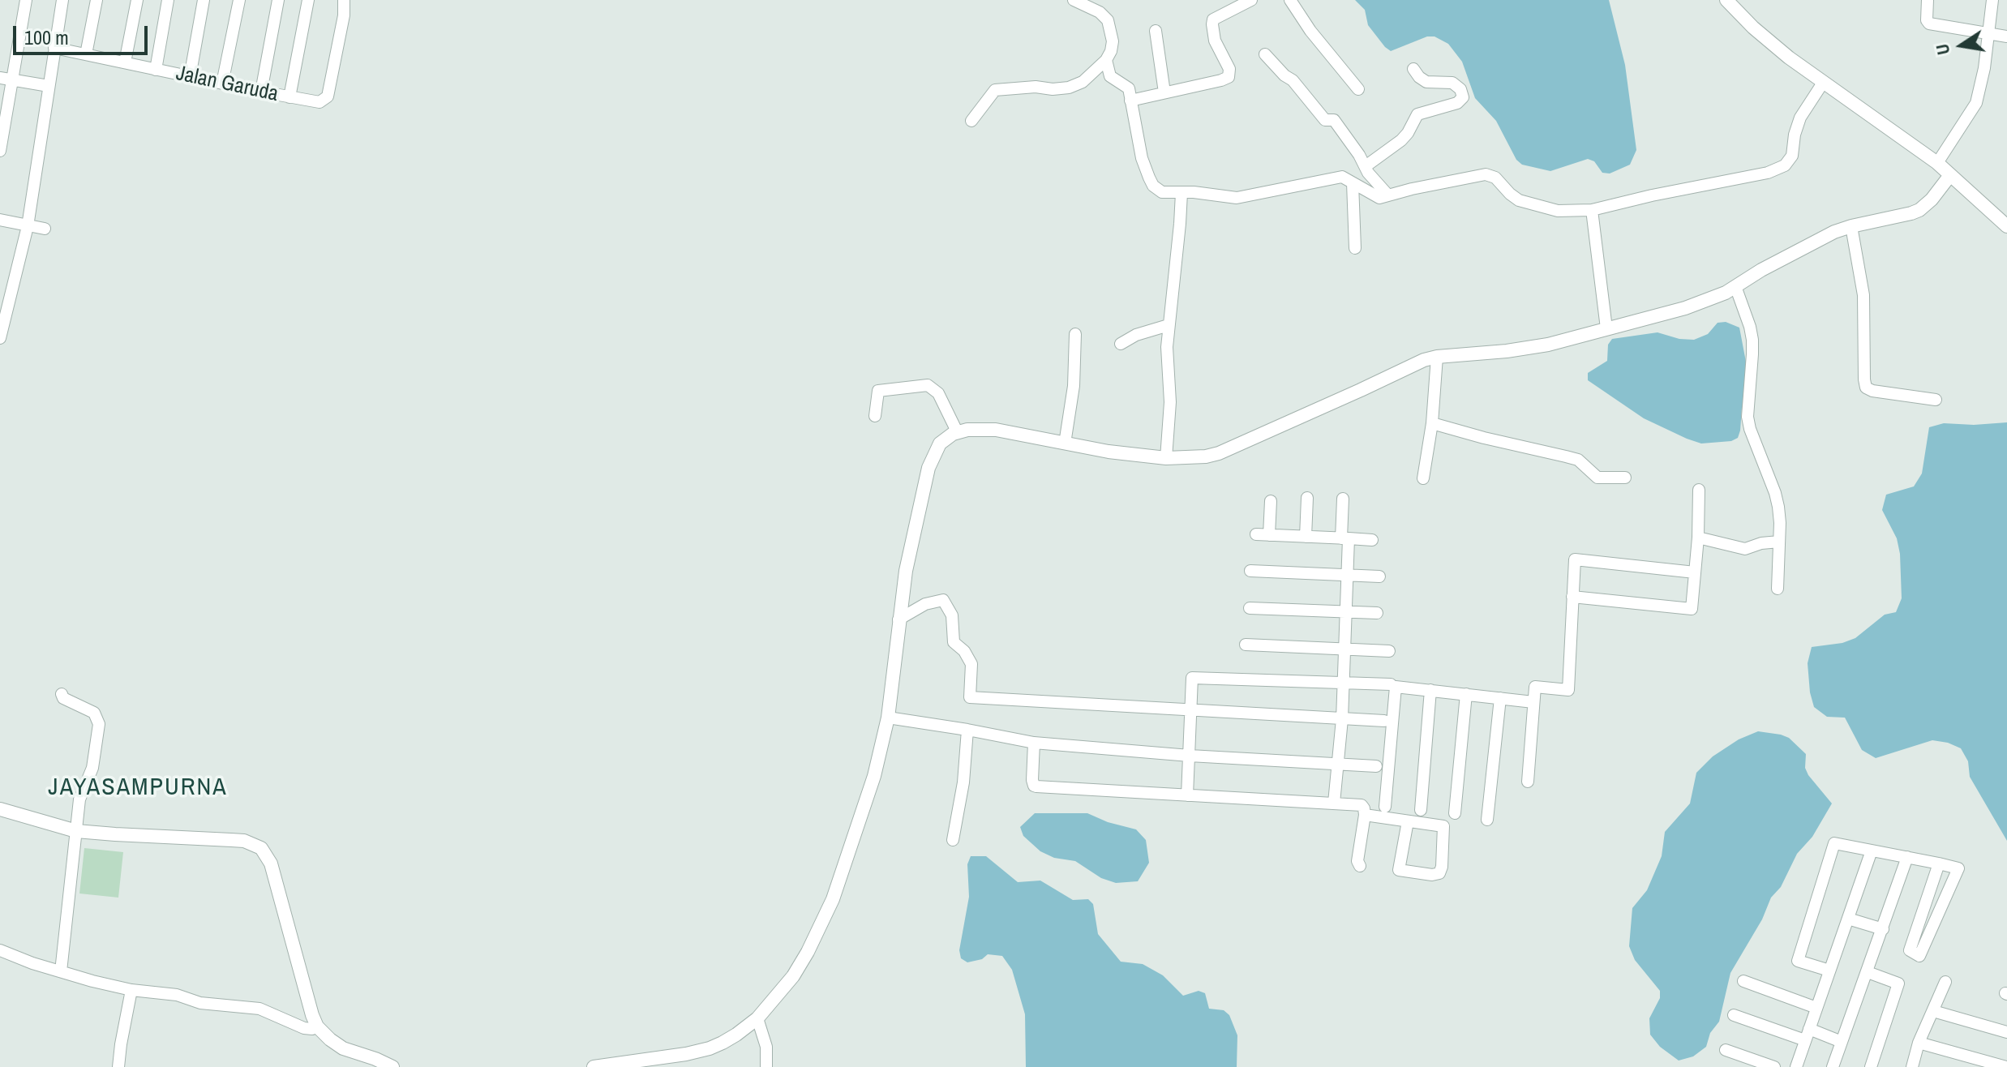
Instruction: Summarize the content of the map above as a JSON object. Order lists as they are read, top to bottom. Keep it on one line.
{"streets":{"street":["Jalan Garuda"]},"districts":["JAYASAMPURNA"],"scale_bar":"100 m","north":"left"}
